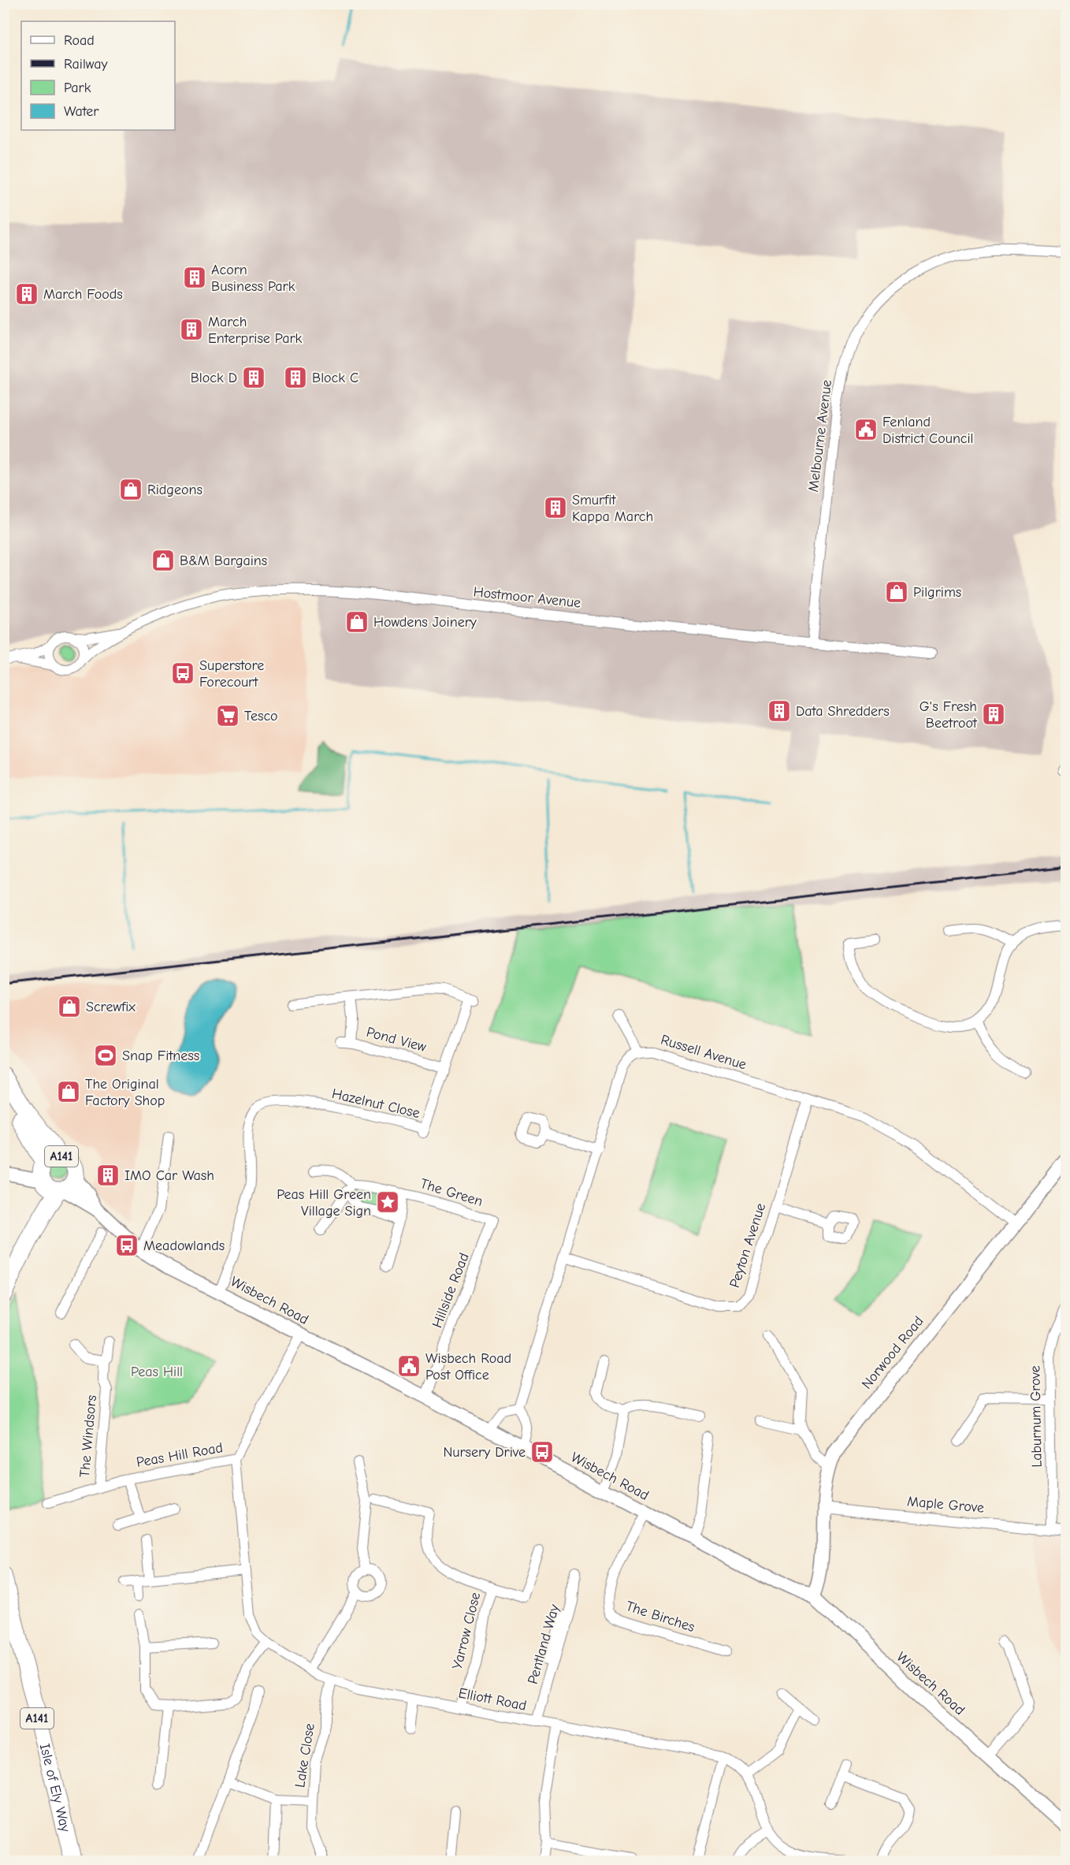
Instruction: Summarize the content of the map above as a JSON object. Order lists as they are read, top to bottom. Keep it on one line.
{"streets":{"highway":["A141","Isle of Ely Way"],"main road":["Wisbech Road","Norwood Road"],"street":["Melbourne Avenue","Hostmoor Avenue","Pond View","Russell Avenue","Hazelnut Close","The Green","Peyton Avenue","Hillside Road","Laburnum Grove","The Windsors","Peas Hill Road","Maple Grove","The Birches","Yarrow Close","Pentland Way","Elliott Road","Lake Close"]},"crossings":[["Melbourne Avenue","Hostmoor Avenue"],["Pond View","Hazelnut Close"],["Russell Avenue","Peyton Avenue"],["Russell Avenue","Norwood Road"],["Hazelnut Close","Wisbech Road"],["A141","Wisbech Road"],["The Green","Hillside Road"],["Hillside Road","Wisbech Road"],["Wisbech Road","Norwood Road"],["Wisbech Road","Peas Hill Road"],["Wisbech Road","The Birches"],["Norwood Road","Maple Grove"],["Laburnum Grove","Maple Grove"],["The Windsors","Peas Hill Road"],["Peas Hill Road","Elliott Road"],["Yarrow Close","Elliott Road"],["Pentland Way","Elliott Road"],["Elliott Road","Lake Close"]],"parks":["Peas Hill"],"places":{"building":["Acorn Business Park","March Foods","March Enterprise Park","Block D","Block C","Smurfit Kappa March","Data Shredders","G's Fresh Beetroot","IMO Car Wash"],"public building":["Fenland District Council","Wisbech Road Post Office"],"shop":["Ridgeons","B&M Bargains","Pilgrims","Howdens Joinery","Screwfix","The Original Factory Shop"],"bus stop":["Superstore Forecourt","Meadowlands","Nursery Drive"],"supermarket":["Tesco"],"sports":["Snap Fitness"],"place":["Peas Hill Green Village Sign"]},"legend":["Road","Railway","Park","Water"]}
